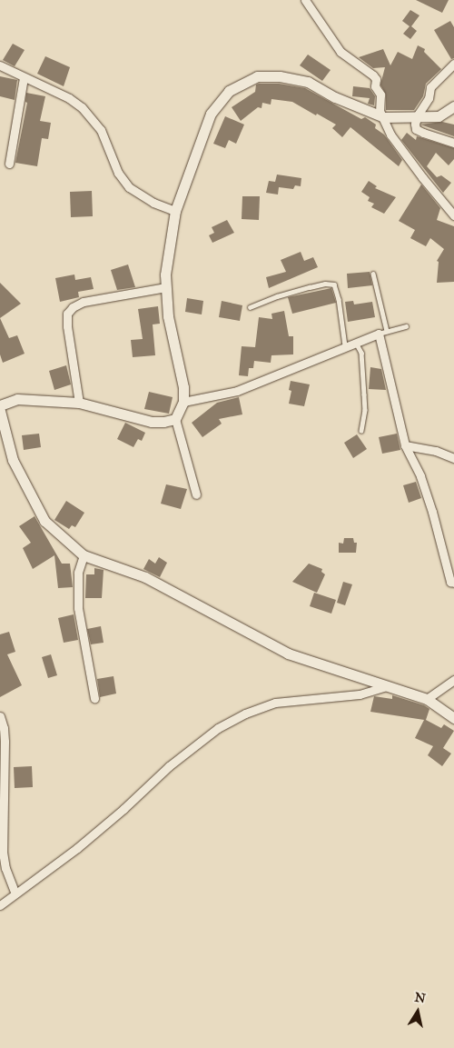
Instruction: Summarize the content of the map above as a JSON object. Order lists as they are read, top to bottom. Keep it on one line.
{"north":"top"}
